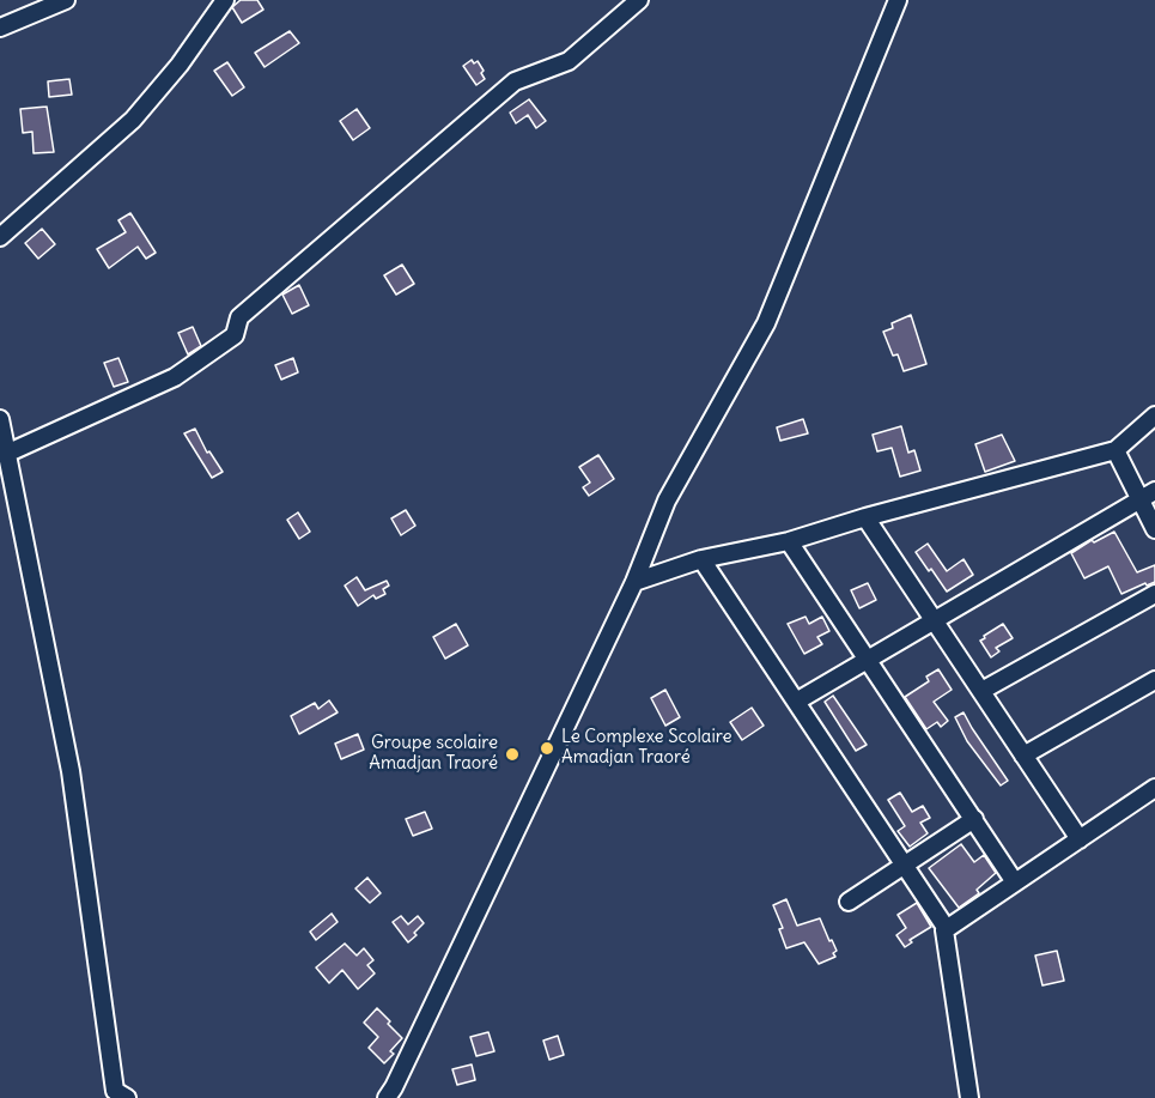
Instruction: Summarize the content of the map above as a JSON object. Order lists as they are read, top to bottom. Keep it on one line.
{"places":["Le Complexe Scolaire Amadjan Traoré","Groupe scolaire Amadjan Traoré"]}
